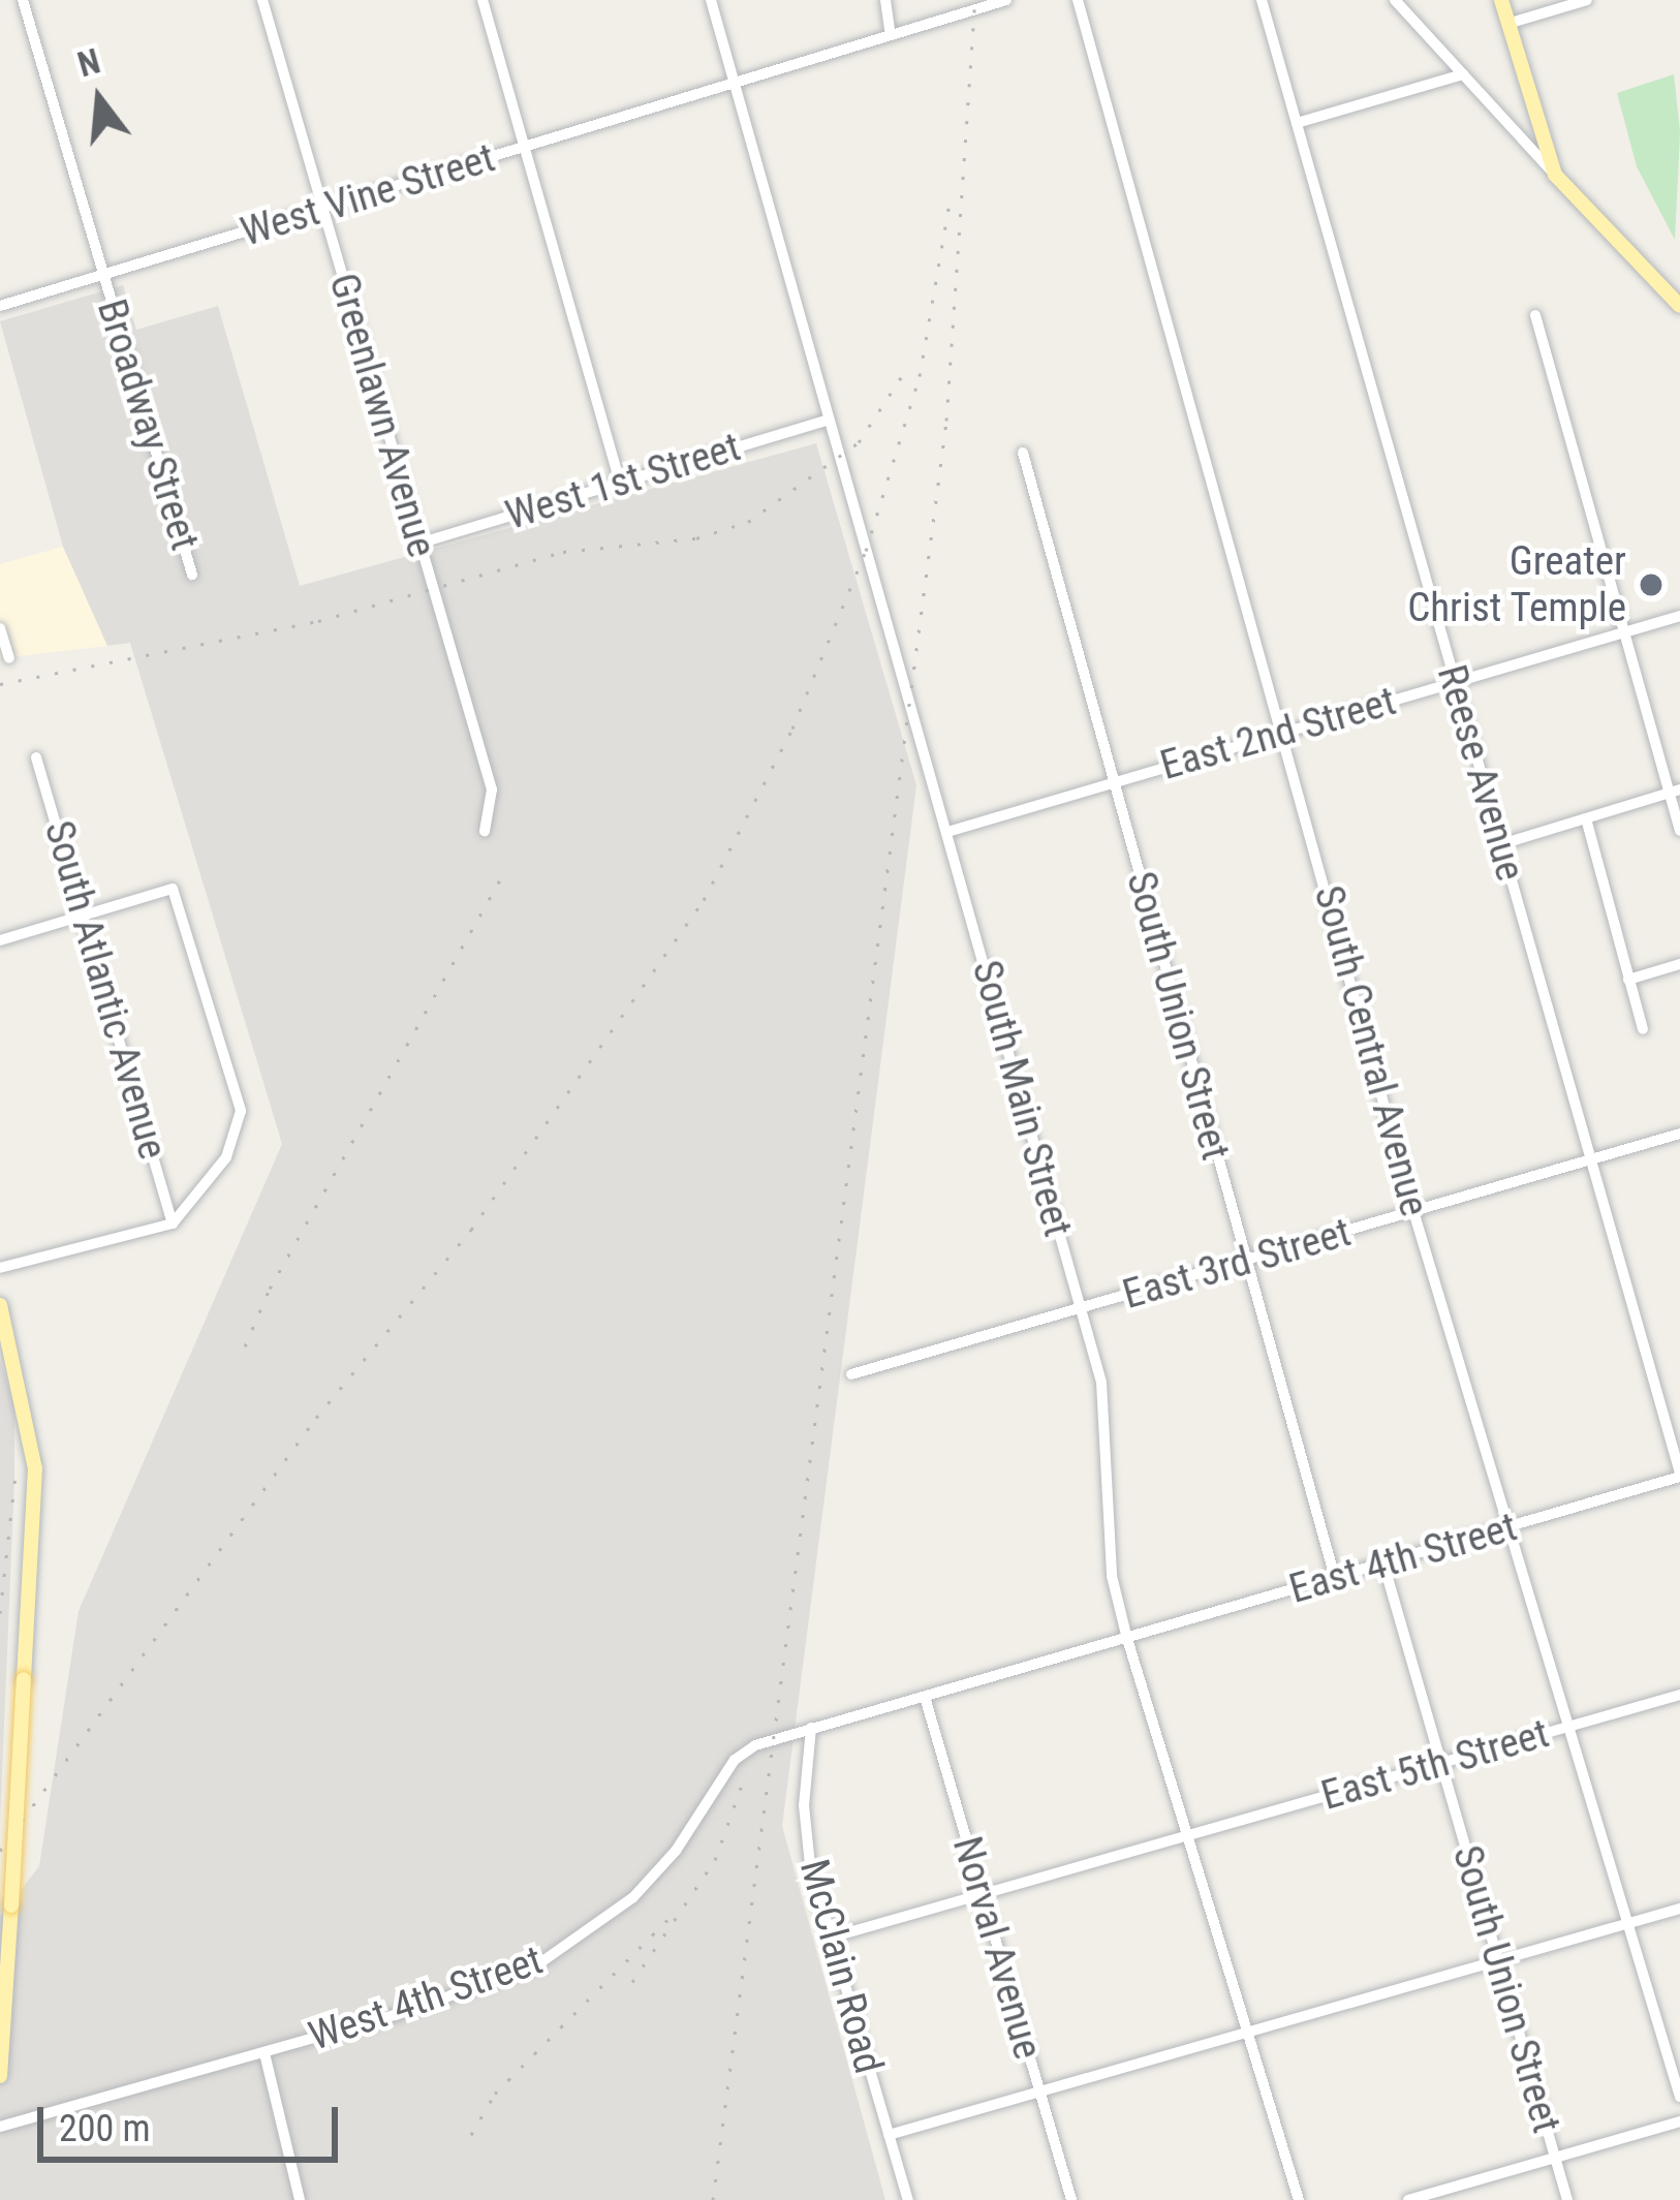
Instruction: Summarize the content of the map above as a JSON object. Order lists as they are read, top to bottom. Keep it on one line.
{"streets":{"street":["West Vine Street","Greenlawn Avenue","Broadway Street","West 1st Street","East 2nd Street","Reese Avenue","South Atlantic Avenue","South Union Street","South Central Avenue","South Main Street","East 3rd Street","East 4th Street","East 5th Street","Norval Avenue","McClain Road","West 4th Street"]},"crossings":[["West Vine Street","Greenlawn Avenue"],["West Vine Street","Broadway Street"],["West Vine Street","South Main Street"],["Greenlawn Avenue","West 1st Street"],["West 1st Street","South Main Street"],["East 2nd Street","Reese Avenue"],["East 2nd Street","South Union Street"],["East 2nd Street","South Central Avenue"],["East 2nd Street","South Main Street"],["Reese Avenue","East 3rd Street"],["Reese Avenue","East 4th Street"],["South Union Street","East 3rd Street"],["South Union Street","East 4th Street"],["South Union Street","East 5th Street"],["South Central Avenue","East 3rd Street"],["South Central Avenue","East 4th Street"],["South Central Avenue","East 5th Street"],["South Main Street","East 3rd Street"],["South Main Street","East 4th Street"],["South Main Street","East 5th Street"],["South Main Street","West 4th Street"],["East 4th Street","West 4th Street"],["East 5th Street","Norval Avenue"],["East 5th Street","McClain Road"],["Norval Avenue","West 4th Street"],["McClain Road","West 4th Street"]],"places":["Greater Christ Temple"],"scale_bar":"200 m","north":"top"}
